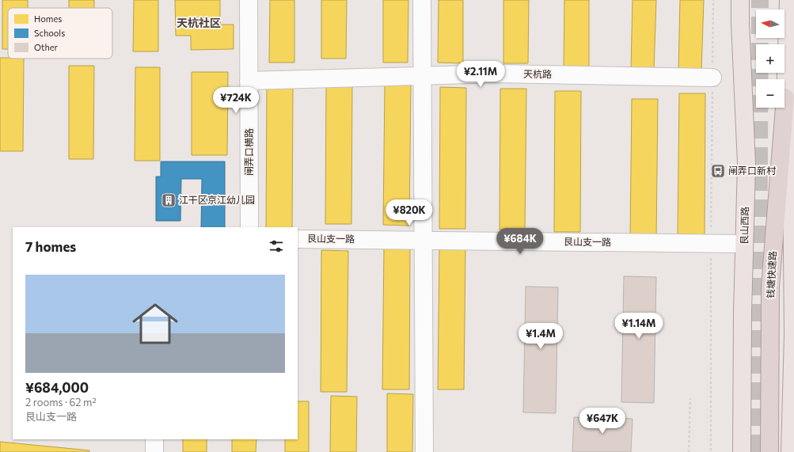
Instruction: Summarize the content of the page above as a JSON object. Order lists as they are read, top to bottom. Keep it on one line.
{"streets":{"highway":["钱塘快速路"],"main road":["艮山西路"],"street":["天杭路","闸弄口横路","艮山支一路"]},"crossings":[["天杭路","闸弄口横路"],["艮山西路","艮山支一路"]],"districts":["天杭社区"],"places":{"bus stop":["闸弄口新村"],"building":["江干区京江幼儿园"]},"legend":["Homes","Schools","Other"],"north":"left","page":{"map_buttons":["+","−"],"price":["¥2.11M","¥724K","¥820K","¥684K","¥1.14M","¥1.4M","¥647K"],"heading":"7 homes","list":[{"name":"¥684,000","note":"2 rooms · 62 m² · 艮山支一路"}]}}
